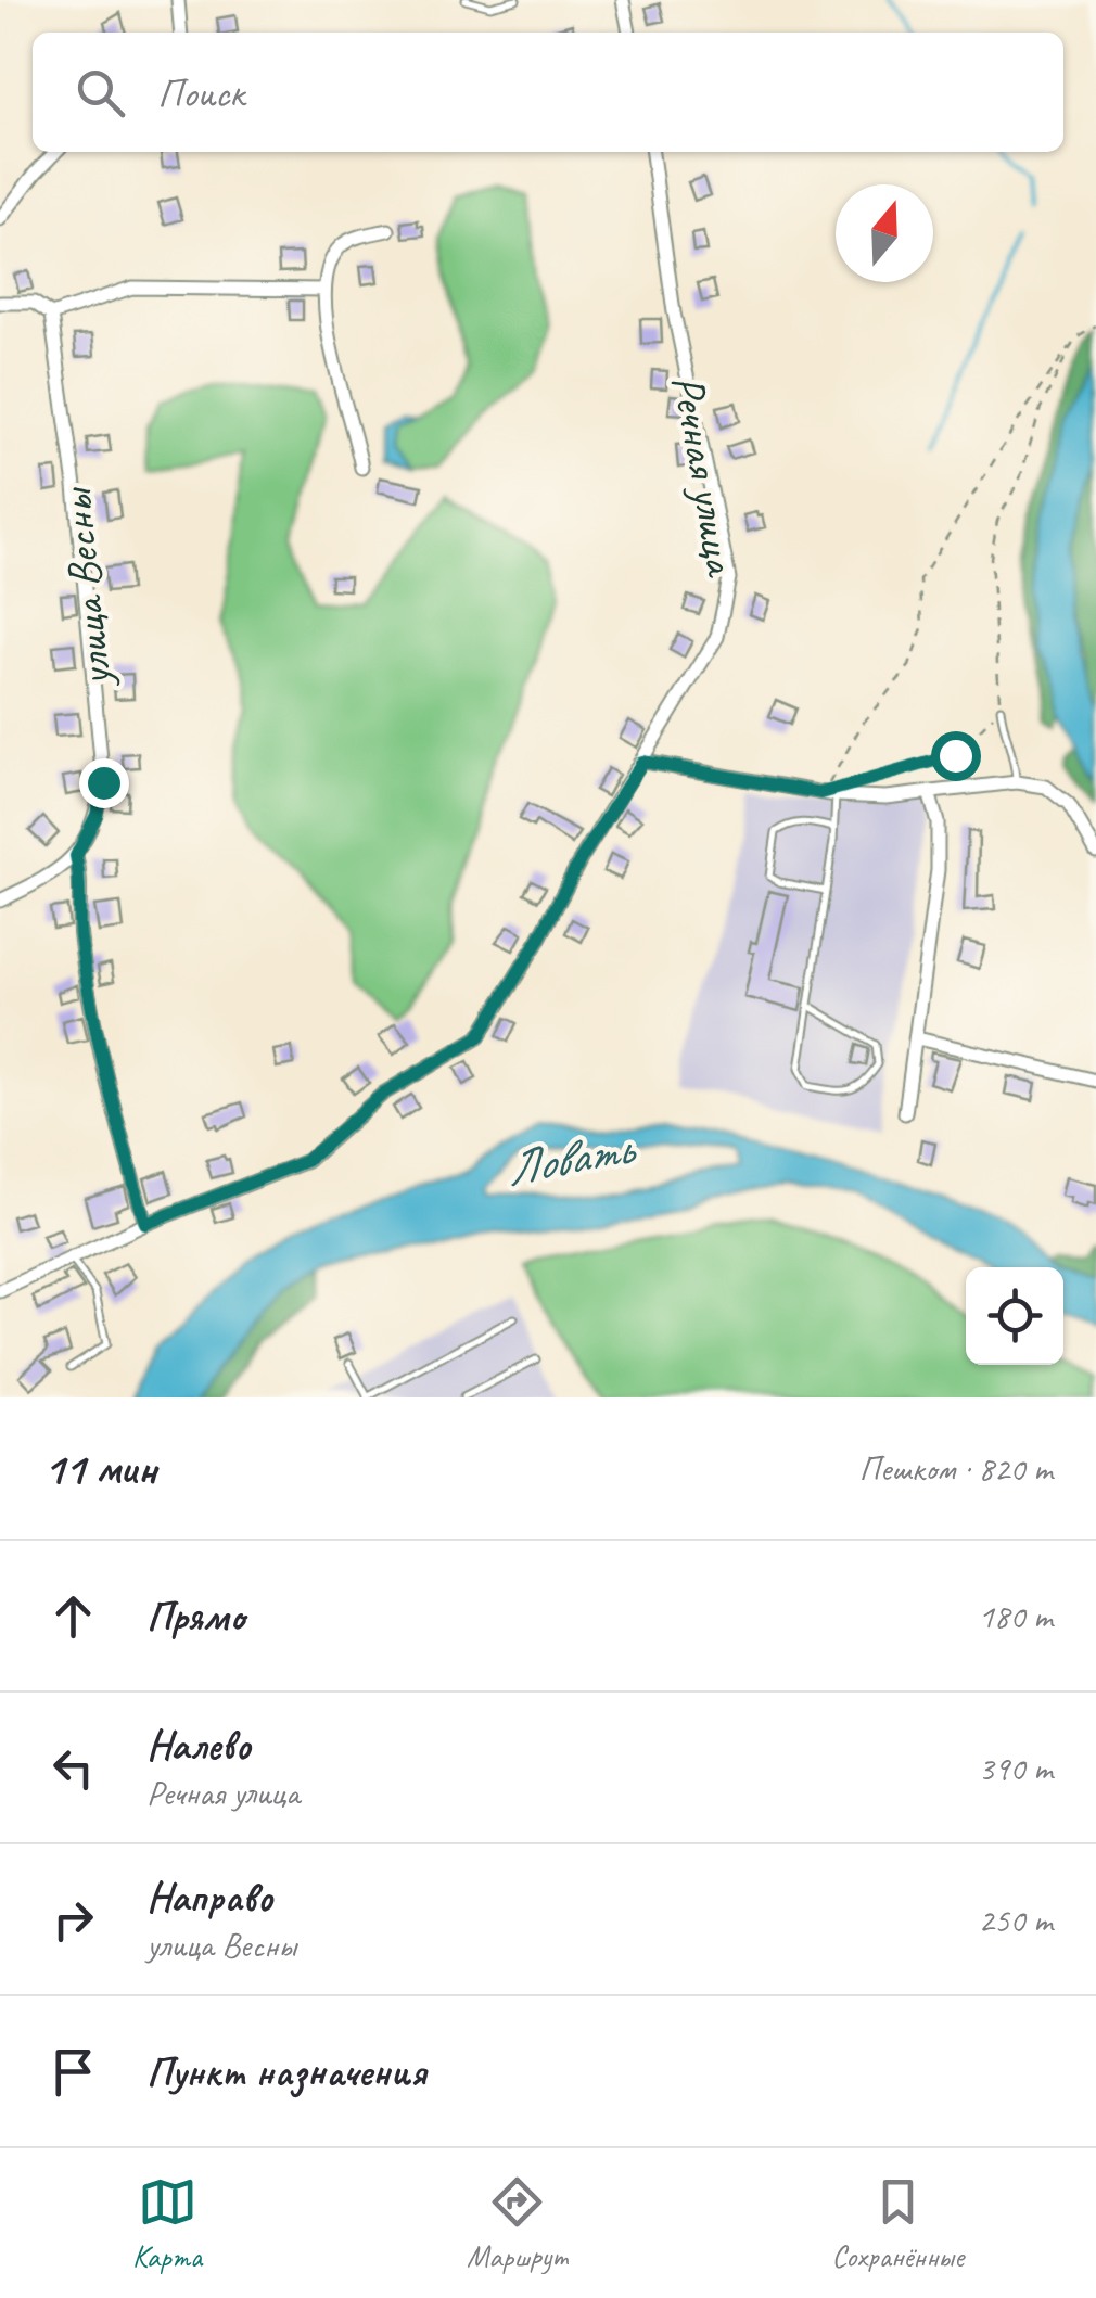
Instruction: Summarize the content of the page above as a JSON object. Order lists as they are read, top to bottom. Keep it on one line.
{"streets":{"street":["Речная улица","улица Весны"]},"crossings":[["Речная улица","улица Весны"]],"water":["Ловать"],"north":"top","page":{"search":"Поиск","heading":["11 мин","Пешком · 820 m"],"list":[["Прямо","180 m"],["Налево","Речная улица","390 m"],["Направо","улица Весны","250 m"],"Пункт назначения"],"nav":["Карта","Маршрут","Сохранённые"]}}
